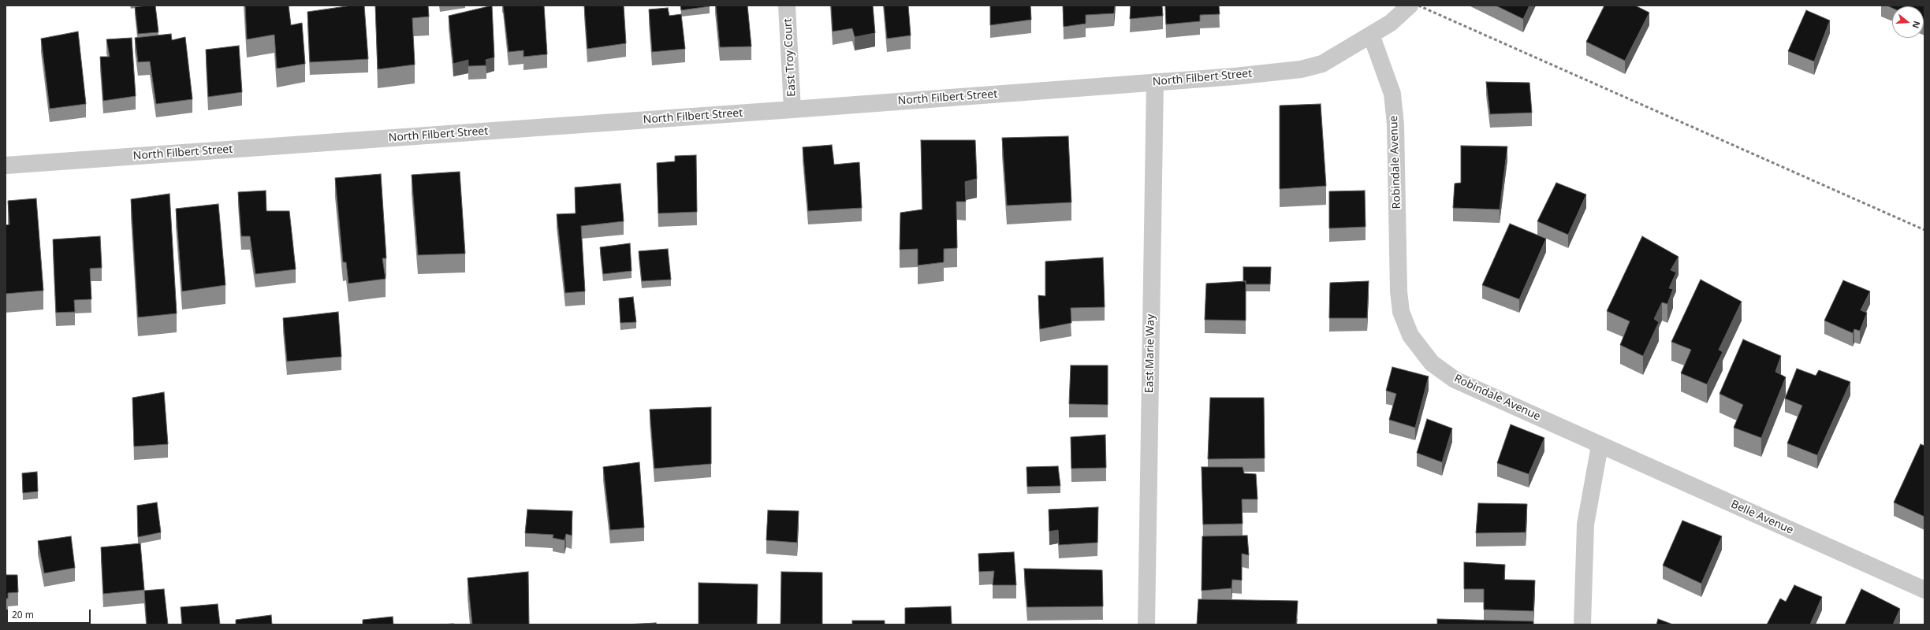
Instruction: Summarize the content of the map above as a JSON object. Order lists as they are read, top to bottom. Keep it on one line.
{"streets":{"street":["East Troy Court","North Filbert Street","Robindale Avenue","East Marie Way","Belle Avenue"]},"crossings":[["East Troy Court","North Filbert Street"],["North Filbert Street","Robindale Avenue"],["North Filbert Street","East Marie Way"],["Robindale Avenue","Belle Avenue"]],"scale_bar":"20 m","north":"right"}
